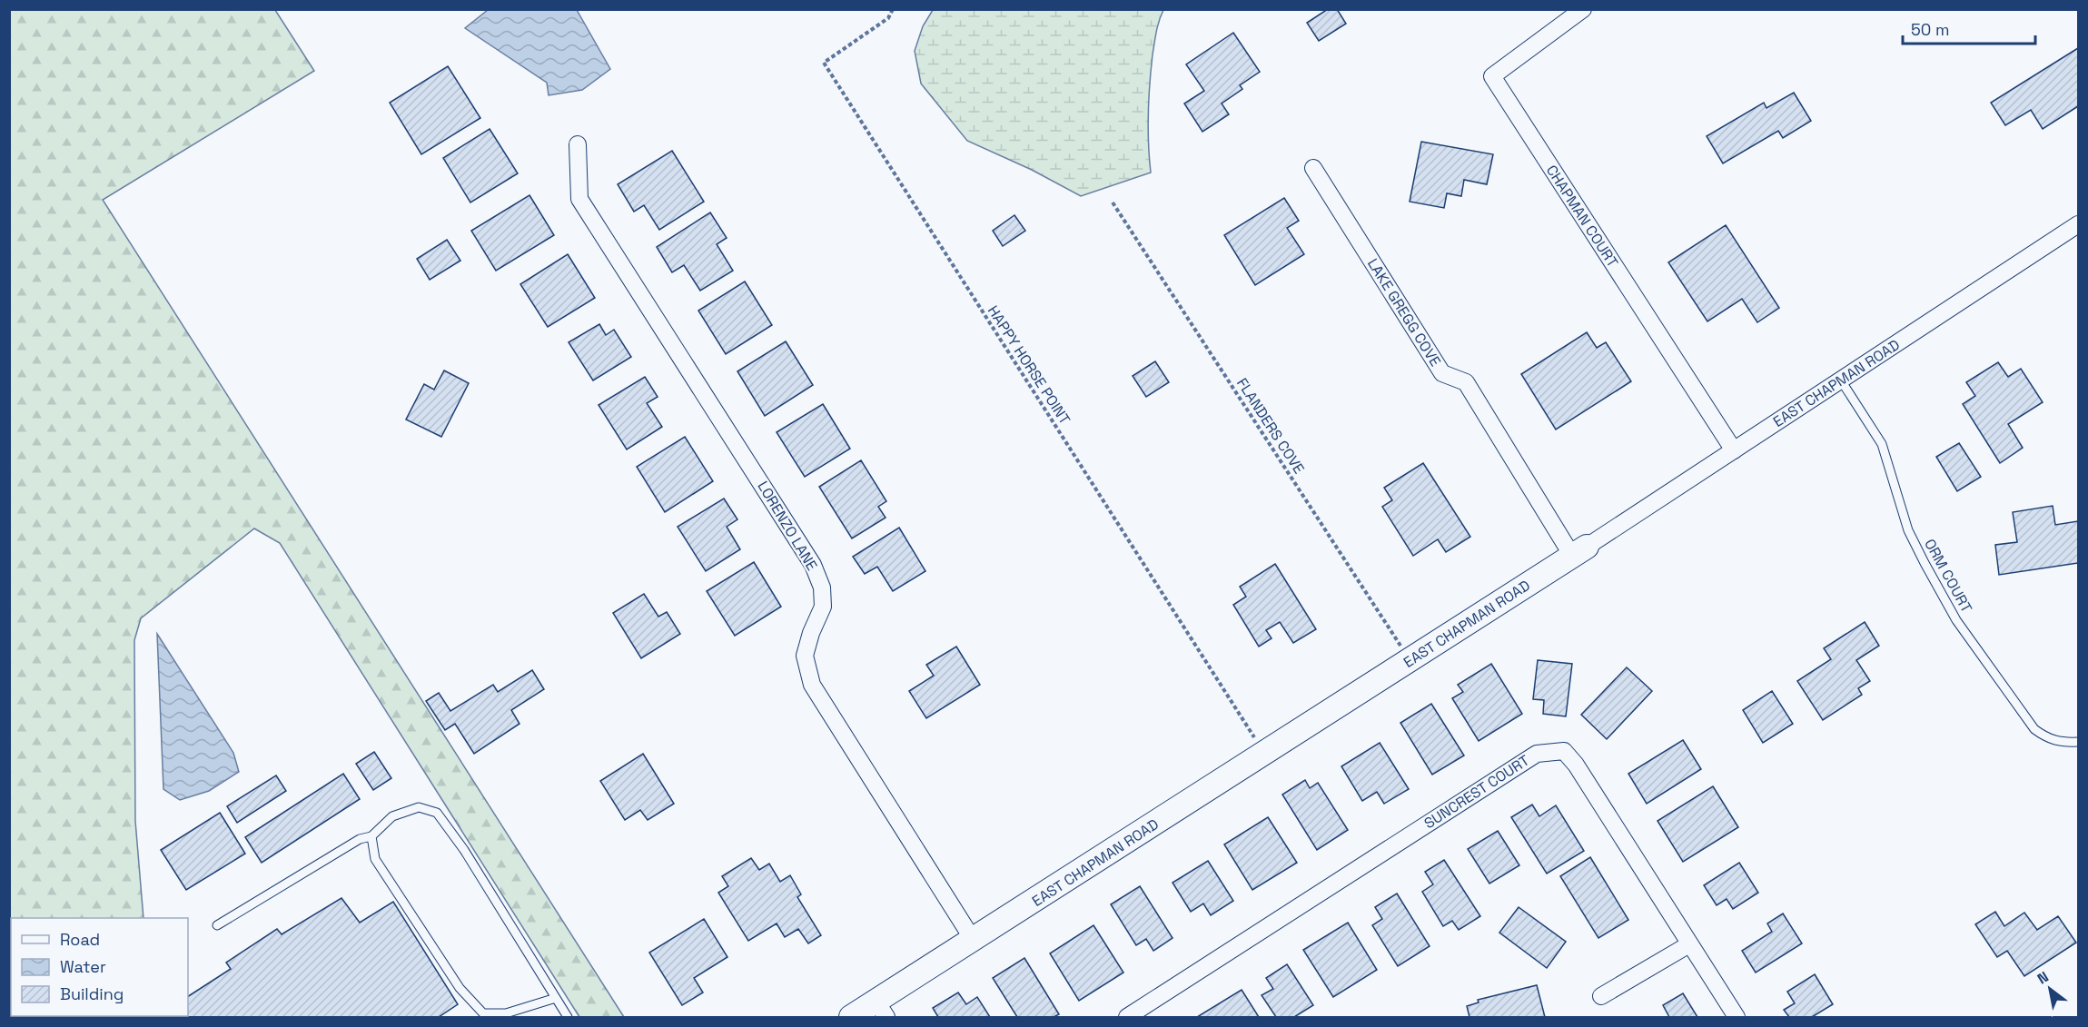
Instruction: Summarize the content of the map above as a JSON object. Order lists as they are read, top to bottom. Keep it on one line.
{"streets":{"street":["CHAPMAN COURT","LAKE GREGG COVE","EAST CHAPMAN ROAD","LORENZO LANE","SUNCREST COURT"],"lane":["ORM COURT"],"path":["HAPPY HORSE POINT","FLANDERS COVE"]},"crossings":[["CHAPMAN COURT","EAST CHAPMAN ROAD"],["LAKE GREGG COVE","EAST CHAPMAN ROAD"],["HAPPY HORSE POINT","EAST CHAPMAN ROAD"],["EAST CHAPMAN ROAD","FLANDERS COVE"],["EAST CHAPMAN ROAD","LORENZO LANE"],["EAST CHAPMAN ROAD","ORM COURT"]],"legend":["Road","Water","Building"],"scale_bar":"50 m","north":"top left"}
